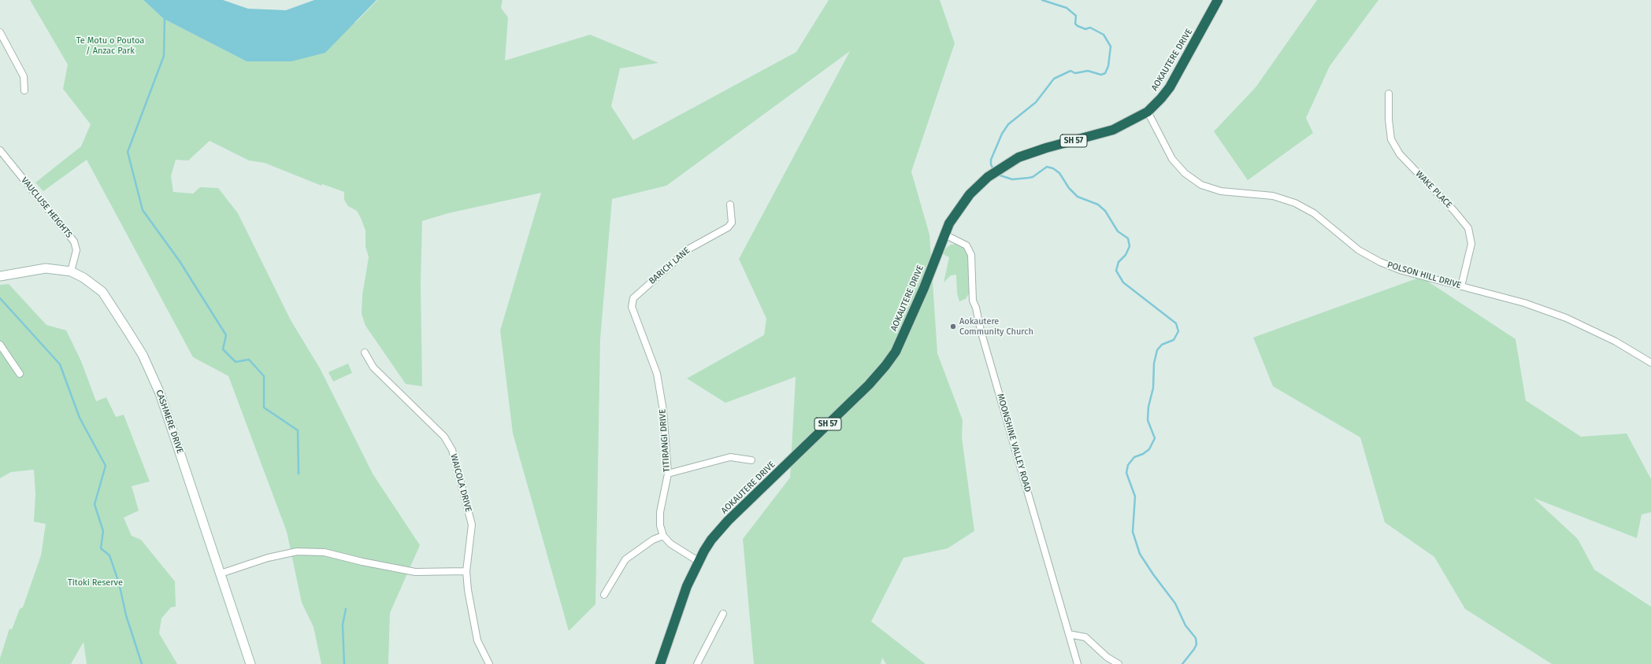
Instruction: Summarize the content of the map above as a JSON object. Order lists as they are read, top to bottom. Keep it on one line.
{"streets":{"highway":["AOKAUTERE DRIVE","SH 57"],"street":["WAKE PLACE","VAUCLUSE HEIGHTS","BARICH LANE","POLSON HILL DRIVE","CASHMERE DRIVE","TITIRANGI DRIVE","MOONSHINE VALLEY ROAD","WAICOLA DRIVE"]},"crossings":[["AOKAUTERE DRIVE","POLSON HILL DRIVE"],["AOKAUTERE DRIVE","MOONSHINE VALLEY ROAD"],["WAKE PLACE","POLSON HILL DRIVE"],["VAUCLUSE HEIGHTS","CASHMERE DRIVE"],["BARICH LANE","TITIRANGI DRIVE"]],"parks":["Te Motu o Poutoa / Anzac Park","Titoki Reserve"],"places":["Aokautere Community Church"]}
